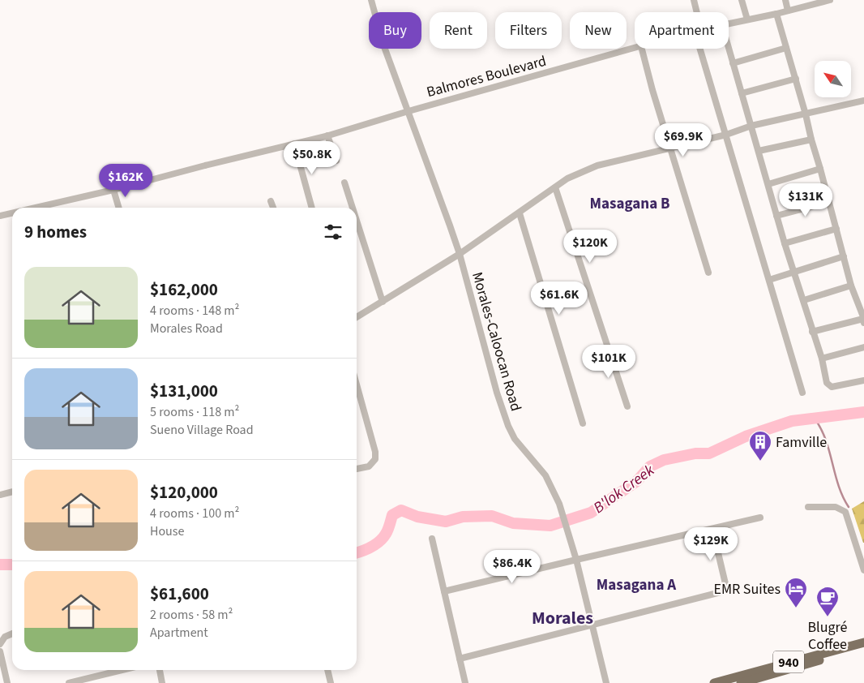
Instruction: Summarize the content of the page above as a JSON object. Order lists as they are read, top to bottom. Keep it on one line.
{"streets":{"highway":["940"],"street":["Balmores Boulevard","Morales-Caloocan Road"]},"crossings":[["Balmores Boulevard","Morales-Caloocan Road"]],"districts":["Masagana B","Masagana A","Morales"],"water":["B'lok Creek"],"places":{"building":["Famville"],"hotel":["EMR Suites"],"cafe":["Blugré Coffee"]},"north":"top left","page":{"chip":["Buy","Rent","Filters","New","Apartment"],"price":["$69.9K","$50.8K","$162K","$131K","$120K","$61.6K","$101K","$129K","$86.4K"],"heading":"9 homes","list":[{"name":"$162,000","note":"4 rooms · 148 m² · Morales Road"},{"name":"$131,000","note":"5 rooms · 118 m² · Sueno Village Road"},{"name":"$120,000","note":"4 rooms · 100 m² · House"},{"name":"$61,600","note":"2 rooms · 58 m² · Apartment"}]}}
